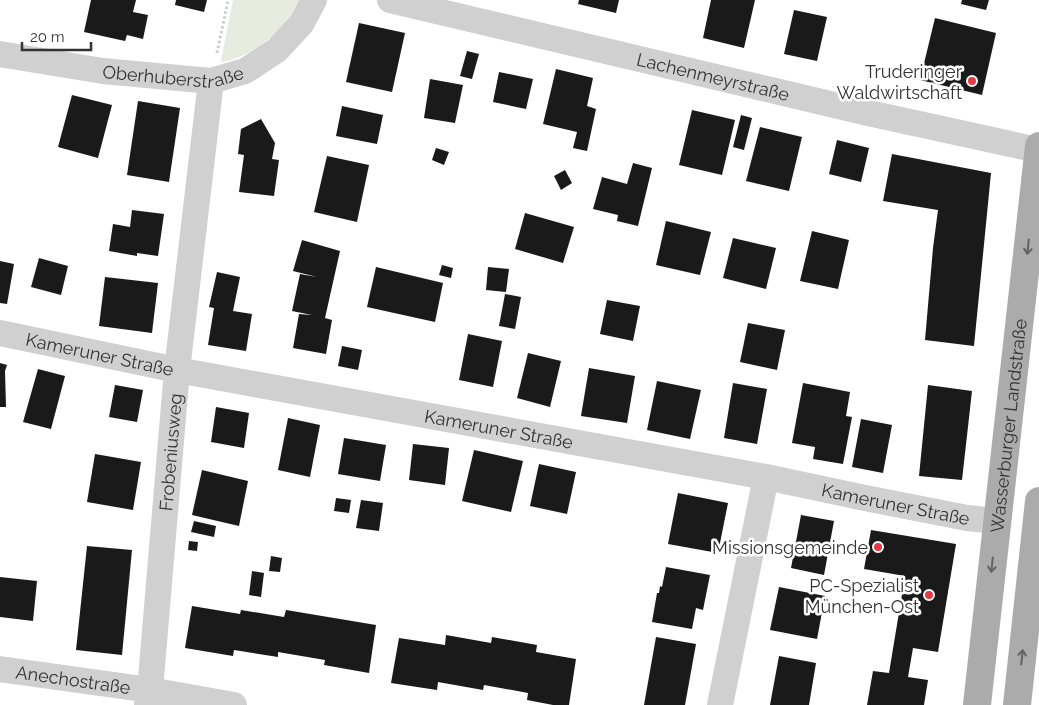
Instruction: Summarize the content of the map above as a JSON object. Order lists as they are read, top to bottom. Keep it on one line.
{"streets":{"main road":["Wasserburger Landstraße"],"street":["Oberhuberstraße","Lachenmeyrstraße","Kameruner Straße","Frobeniusweg","Anechostraße"]},"crossings":[["Oberhuberstraße","Frobeniusweg"],["Lachenmeyrstraße","Wasserburger Landstraße"],["Kameruner Straße","Wasserburger Landstraße"],["Kameruner Straße","Frobeniusweg"],["Frobeniusweg","Anechostraße"]],"places":["Truderinger Waldwirtschaft","Missionsgemeinde","PC-Spezialist München-Ost"],"scale_bar":"20 m"}
